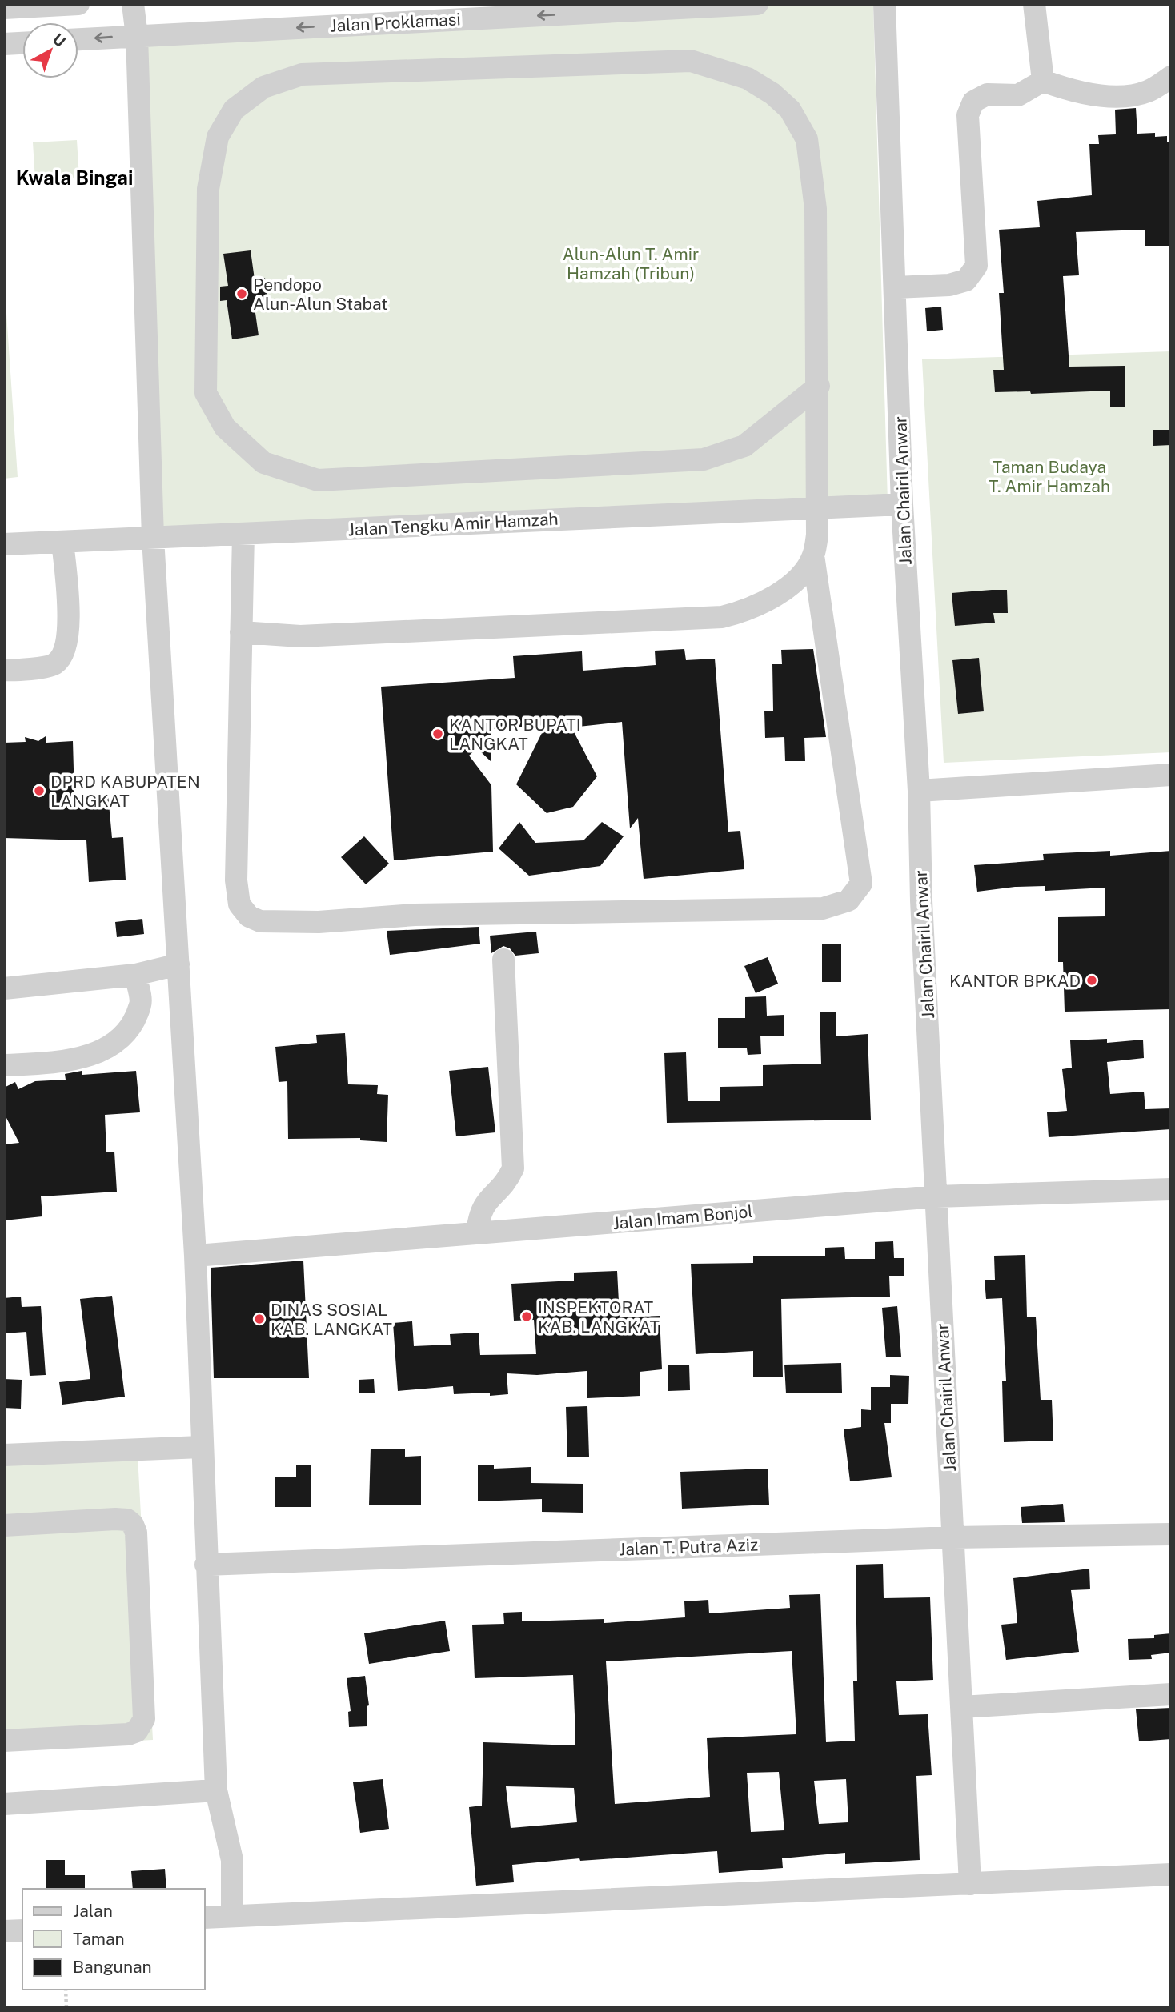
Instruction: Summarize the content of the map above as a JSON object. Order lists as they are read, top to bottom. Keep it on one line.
{"streets":{"street":["Jalan Proklamasi","Jalan Chairil Anwar","Jalan Tengku Amir Hamzah","Jalan Imam Bonjol","Jalan T. Putra Aziz"]},"crossings":[["Jalan Chairil Anwar","Jalan Tengku Amir Hamzah"],["Jalan Chairil Anwar","Jalan Imam Bonjol"],["Jalan Chairil Anwar","Jalan T. Putra Aziz"]],"one_way":["Jalan Proklamasi"],"districts":["Kwala Bingai"],"parks":["Alun-Alun T. Amir Hamzah (Tribun)","Taman Budaya T. Amir Hamzah"],"places":["Pendopo Alun-Alun Stabat","KANTOR BUPATI LANGKAT","DPRD KABUPATEN LANGKAT","KANTOR BPKAD","INSPEKTORAT KAB. LANGKAT","DINAS SOSIAL KAB. LANGKAT"],"legend":["Jalan","Taman","Bangunan"],"north":"top right"}
